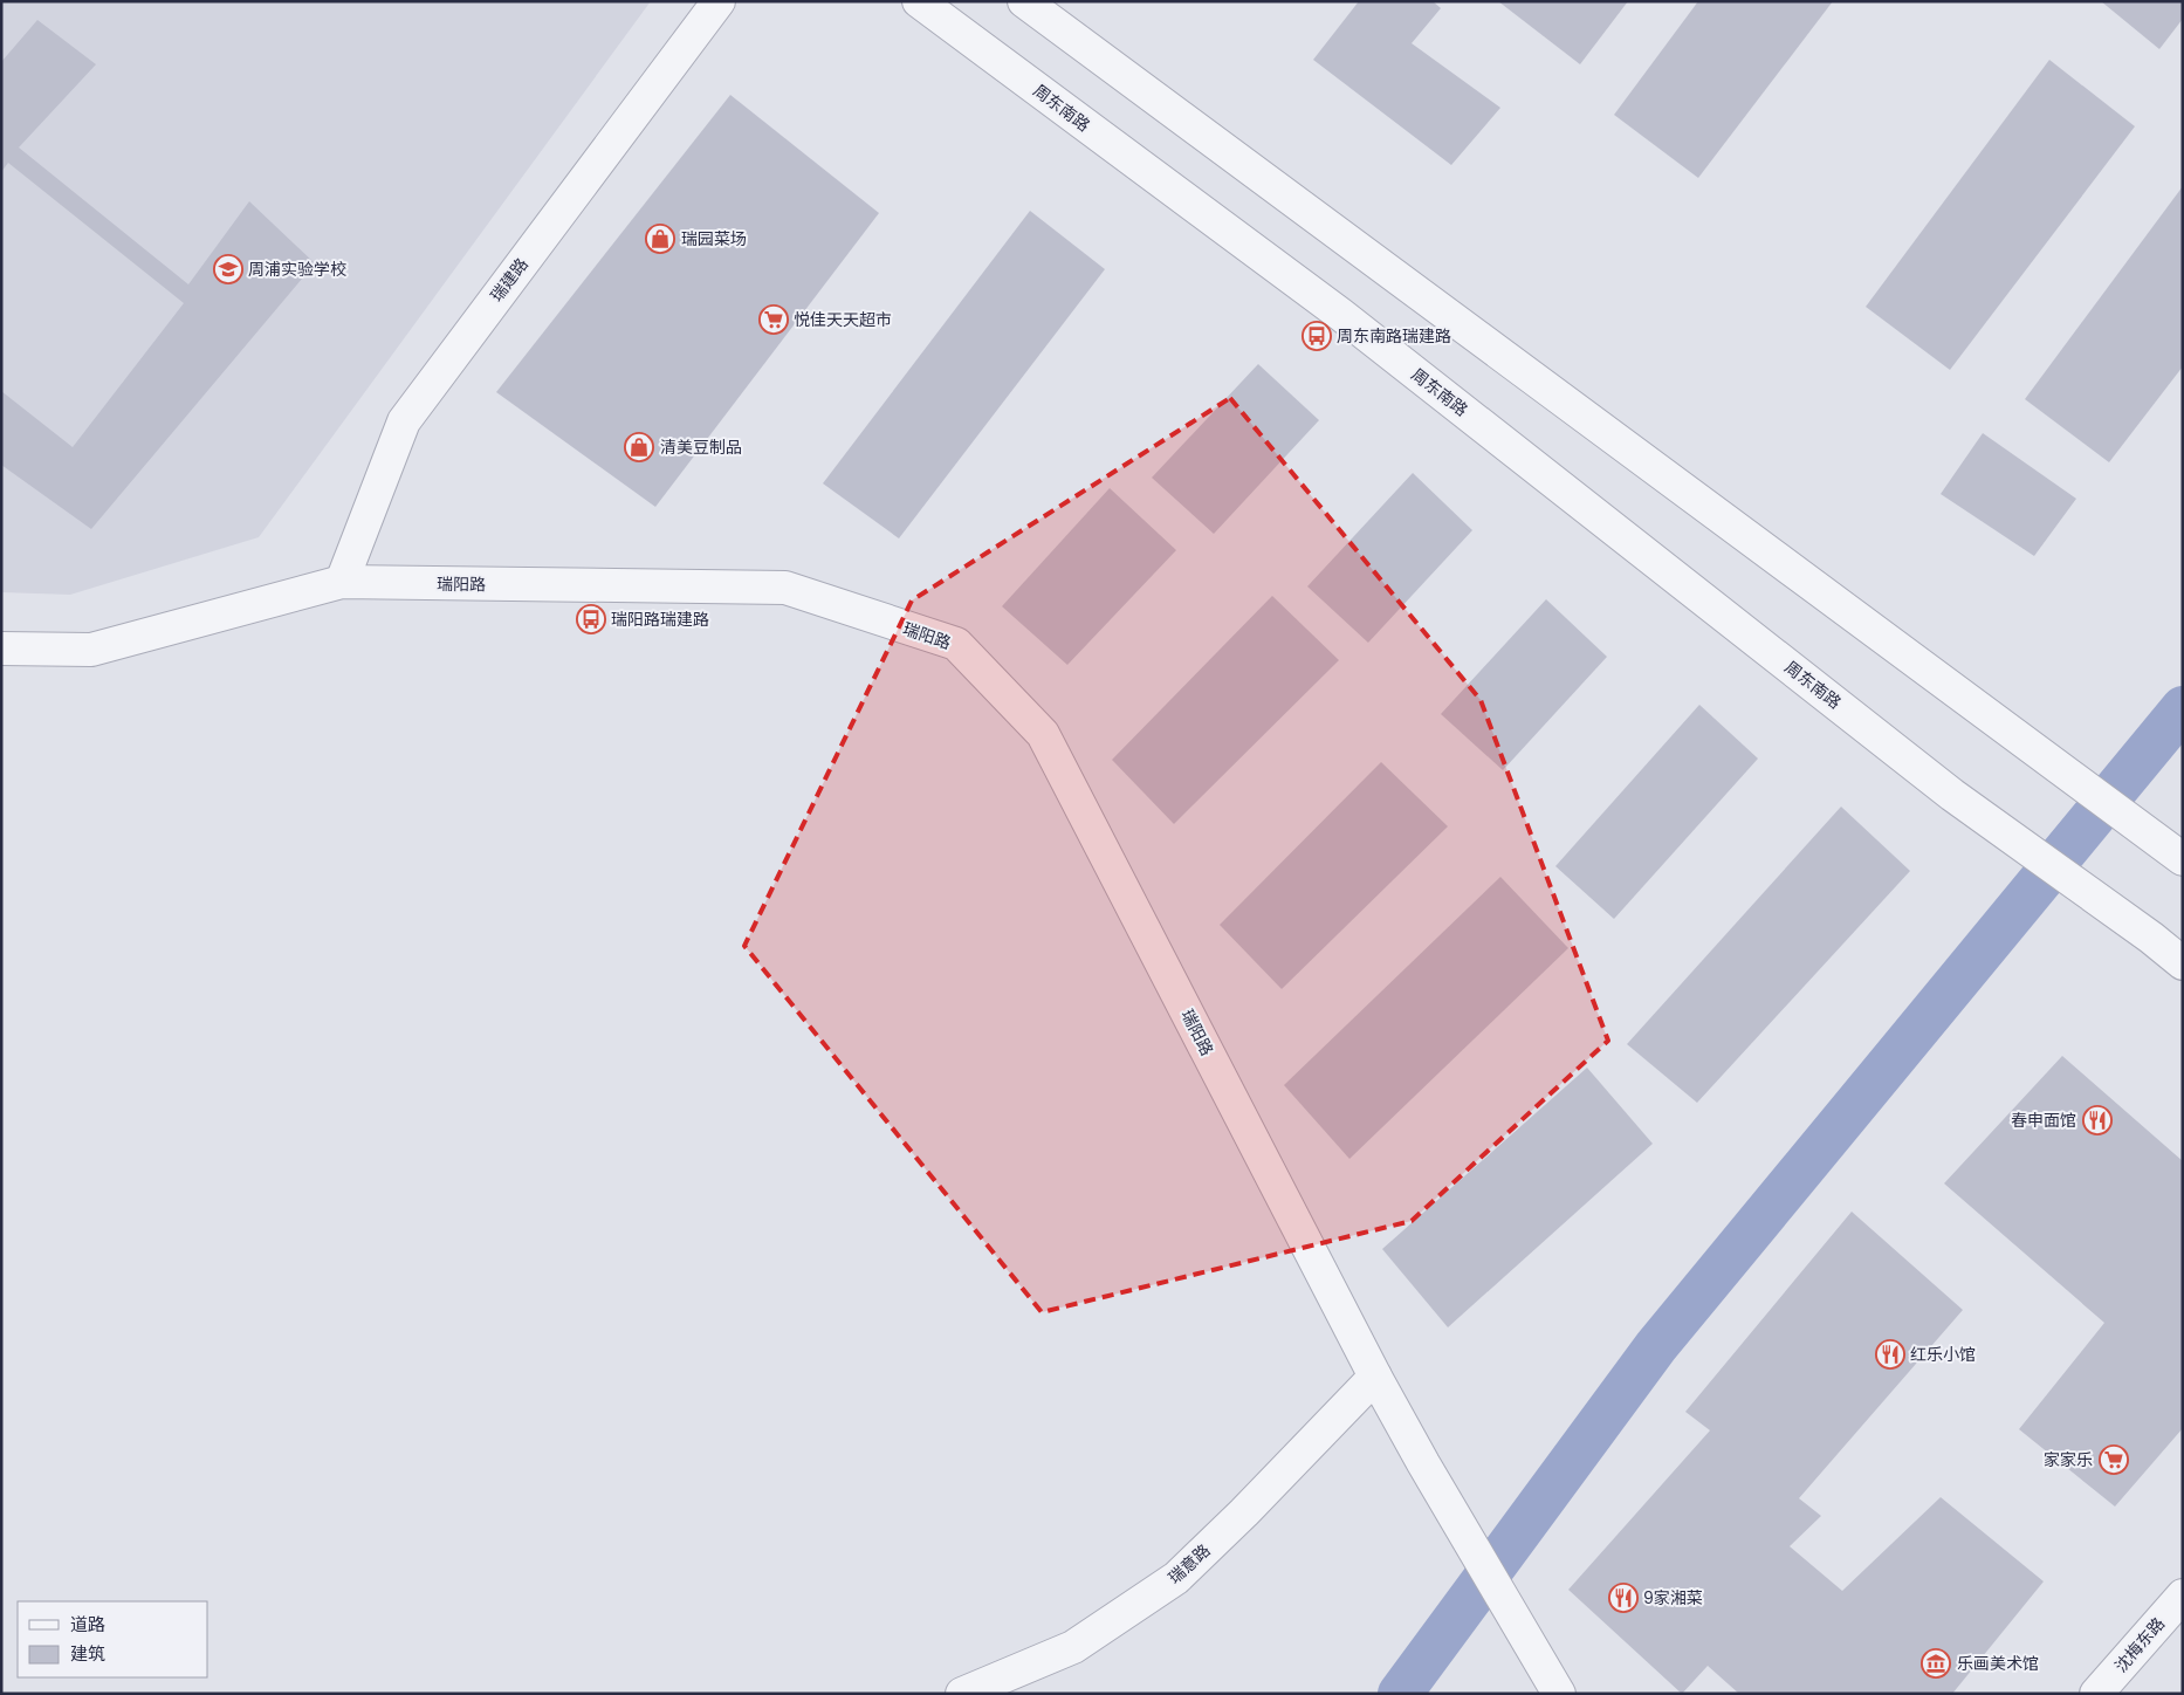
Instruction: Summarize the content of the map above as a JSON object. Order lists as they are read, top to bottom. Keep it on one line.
{"streets":{"street":["周东南路","瑞建路","瑞阳路","瑞意路","沈梅东路"]},"crossings":[["瑞建路","瑞阳路"],["瑞阳路","瑞意路"]],"places":{"shop":["瑞园菜场","清美豆制品"],"school or university":["周浦实验学校"],"supermarket":["悦佳天天超市","家家乐"],"bus stop":["周东南路瑞建路","瑞阳路瑞建路"],"restaurant":["春申面馆","红乐小馆","9家湘菜"],"museum":["乐画美术馆"]},"legend":["道路","建筑"]}
